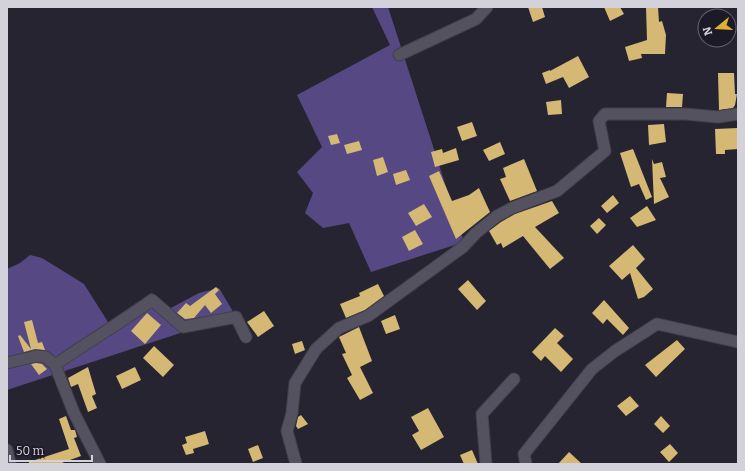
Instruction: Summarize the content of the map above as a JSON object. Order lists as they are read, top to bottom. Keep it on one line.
{"scale_bar":"50 m","north":"left"}
